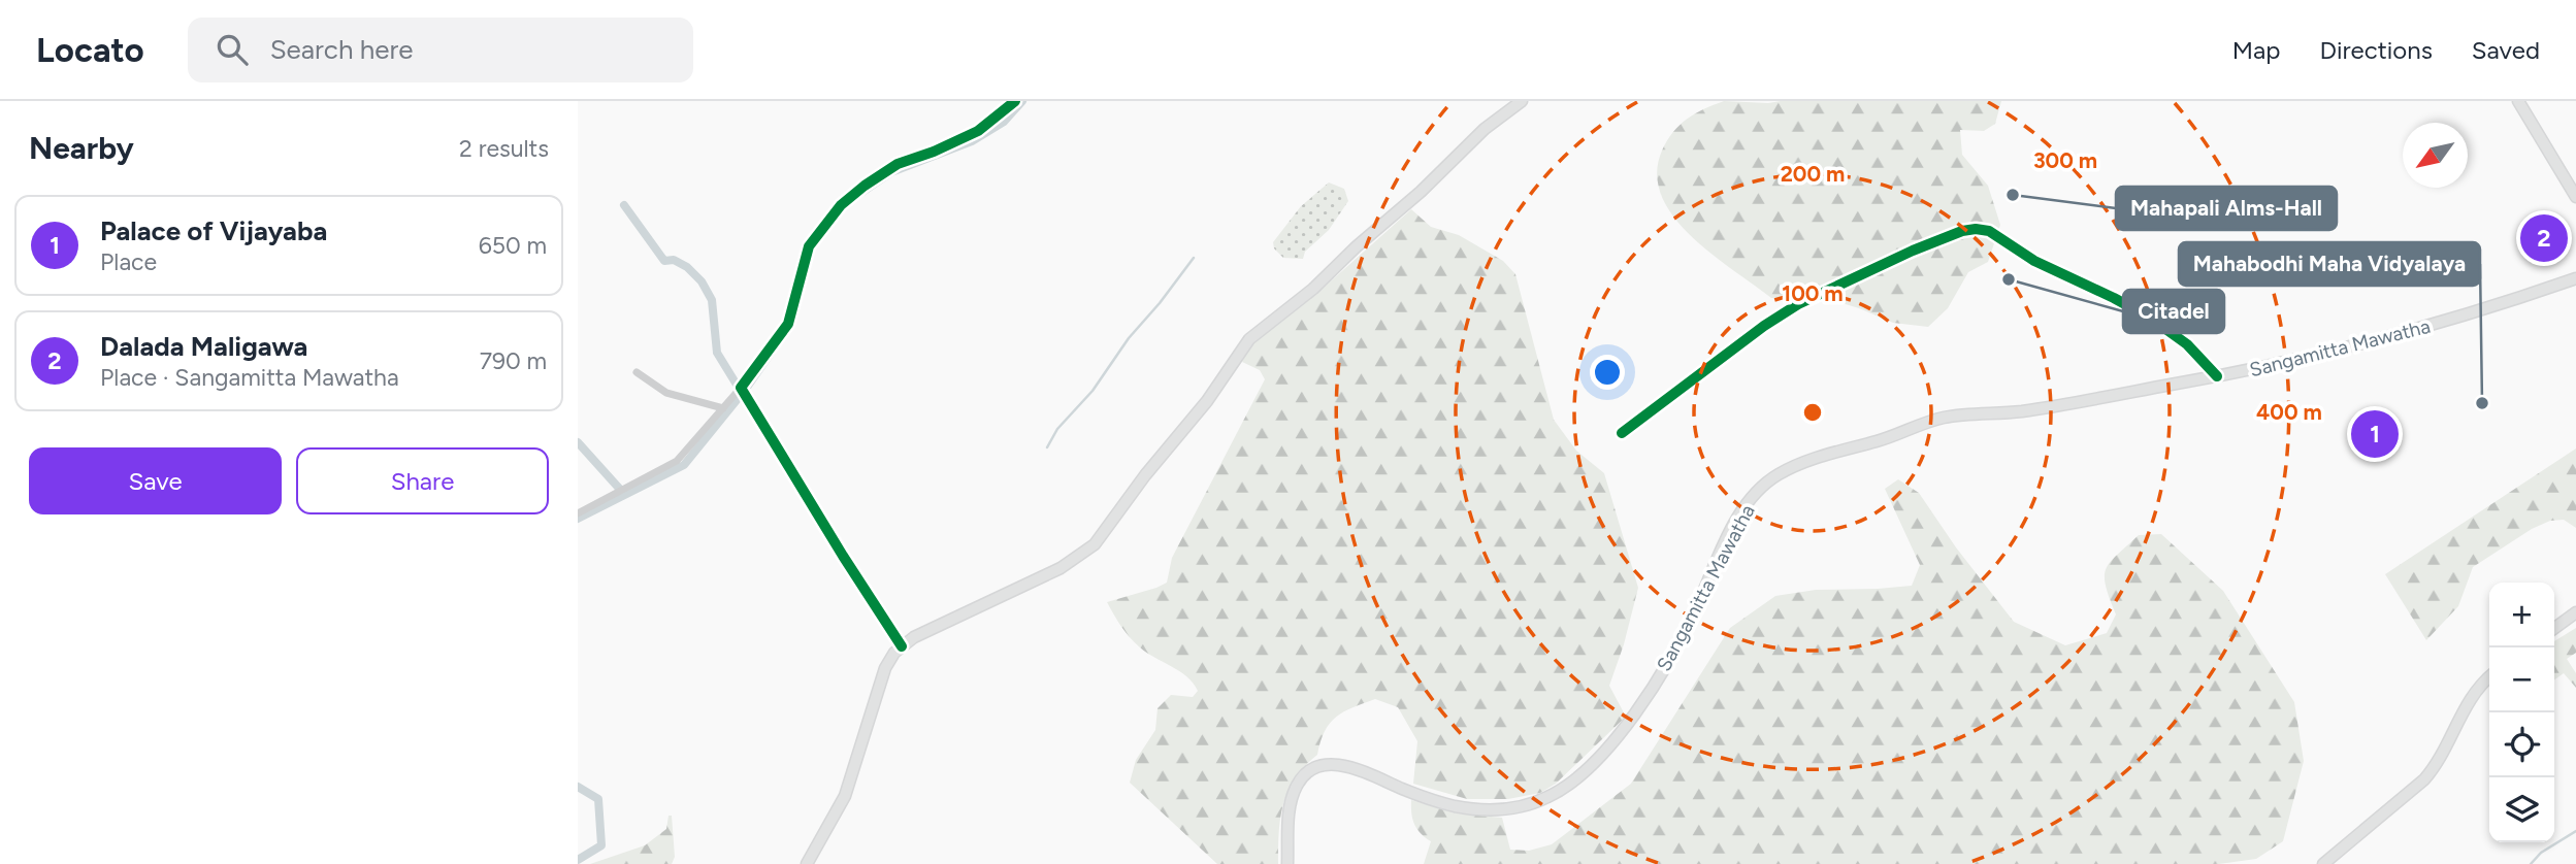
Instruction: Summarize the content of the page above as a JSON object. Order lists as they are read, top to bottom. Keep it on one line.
{"streets":{"main road":["Sangamitta Mawatha"]},"places":["Mahapali Alms-Hall","Citadel","Mahabodhi Maha Vidyalaya"],"north":"bottom left","page":{"header":"Locato","search":"Search here","nav":["Map","Directions","Saved"],"heading":["Nearby","2 results"],"list":[{"mark":"1","name":"Palace of Vijayaba","note":"Place","value":"650 m"},{"mark":"2","name":"Dalada Maligawa","note":"Place · Sangamitta Mawatha","value":"790 m"}],"pins":["2","1"],"buttons":["Save","Share"],"map_buttons":["+","−"]},"rings":["300 m","200 m","100 m","400 m"]}
